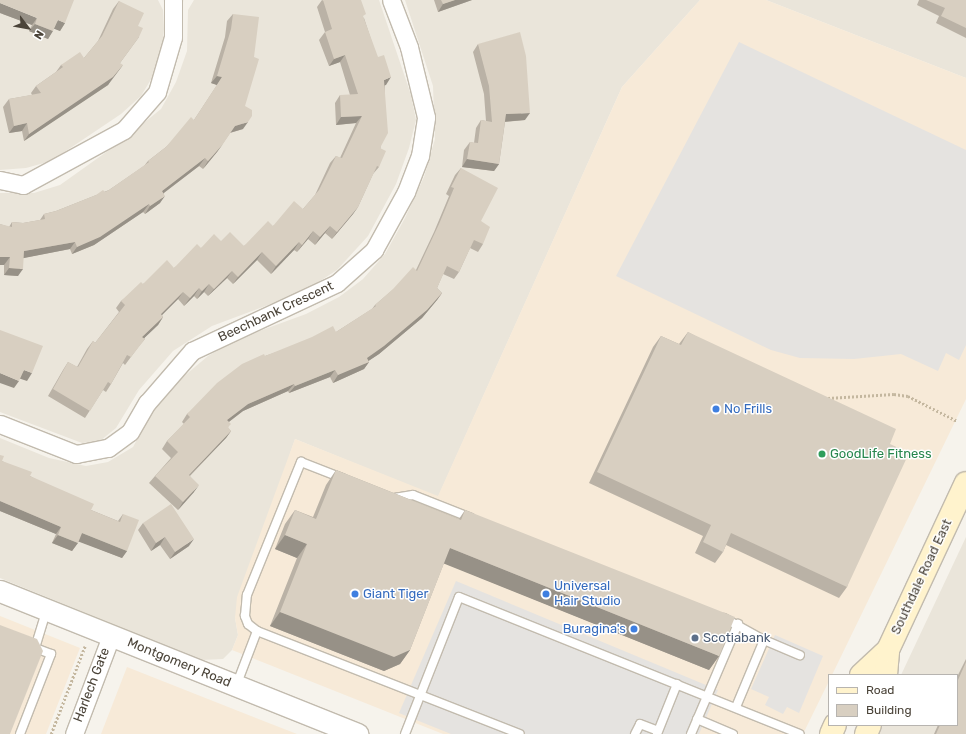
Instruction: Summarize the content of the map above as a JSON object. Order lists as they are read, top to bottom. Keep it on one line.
{"streets":{"main road":["Southdale Road East"],"street":["Beechbank Crescent","Montgomery Road","Harlech Gate"]},"crossings":[["Montgomery Road","Harlech Gate"]],"places":["No Frills","GoodLife Fitness","Giant Tiger","Universal Hair Studio","Buragina's","Scotiabank"],"legend":["Road","Building"],"north":"bottom right"}
